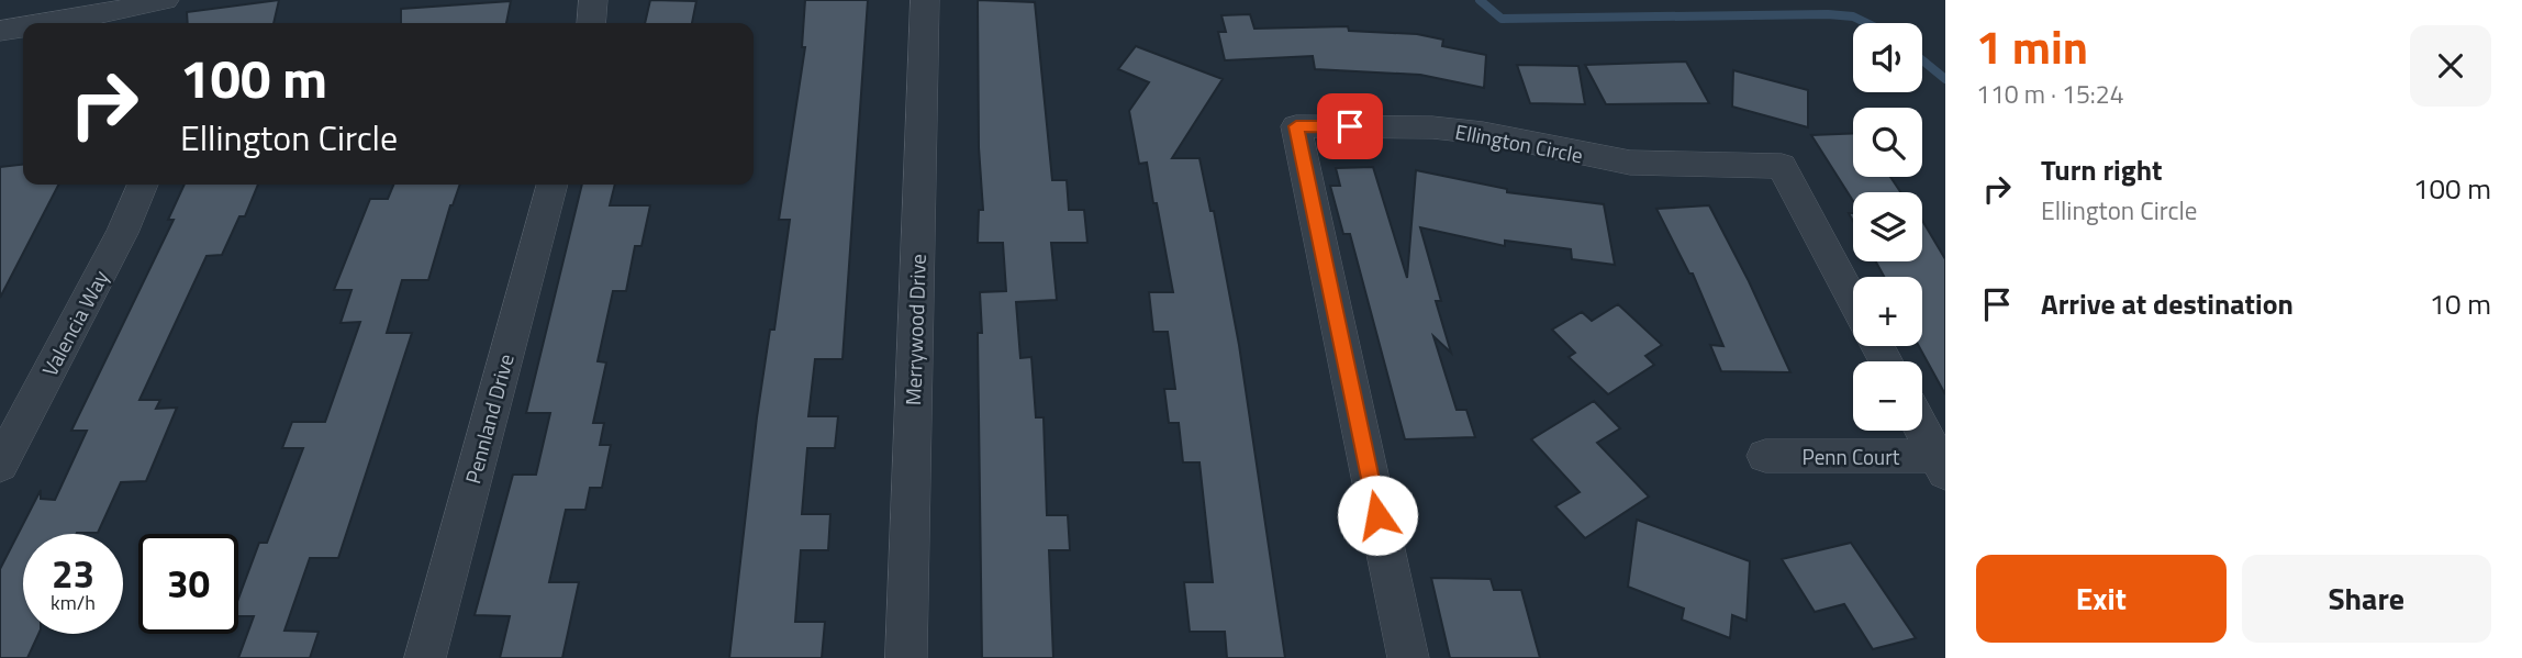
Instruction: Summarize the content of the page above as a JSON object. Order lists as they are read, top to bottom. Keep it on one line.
{"streets":{"street":["Ellington Circle","Valencia Way","Merrywood Drive","Pennland Drive","Penn Court"]},"page":{"heading":["1 min","110 m · 15:24"],"map_buttons":["+","−"],"turn":["100 m","Ellington Circle"],"list":[{"name":"Turn right","note":"Ellington Circle","value":"100 m"},{"name":"Arrive at destination","value":"10 m"}],"speed":"23 km/h","limit":"30","buttons":["Exit","Share"]}}
